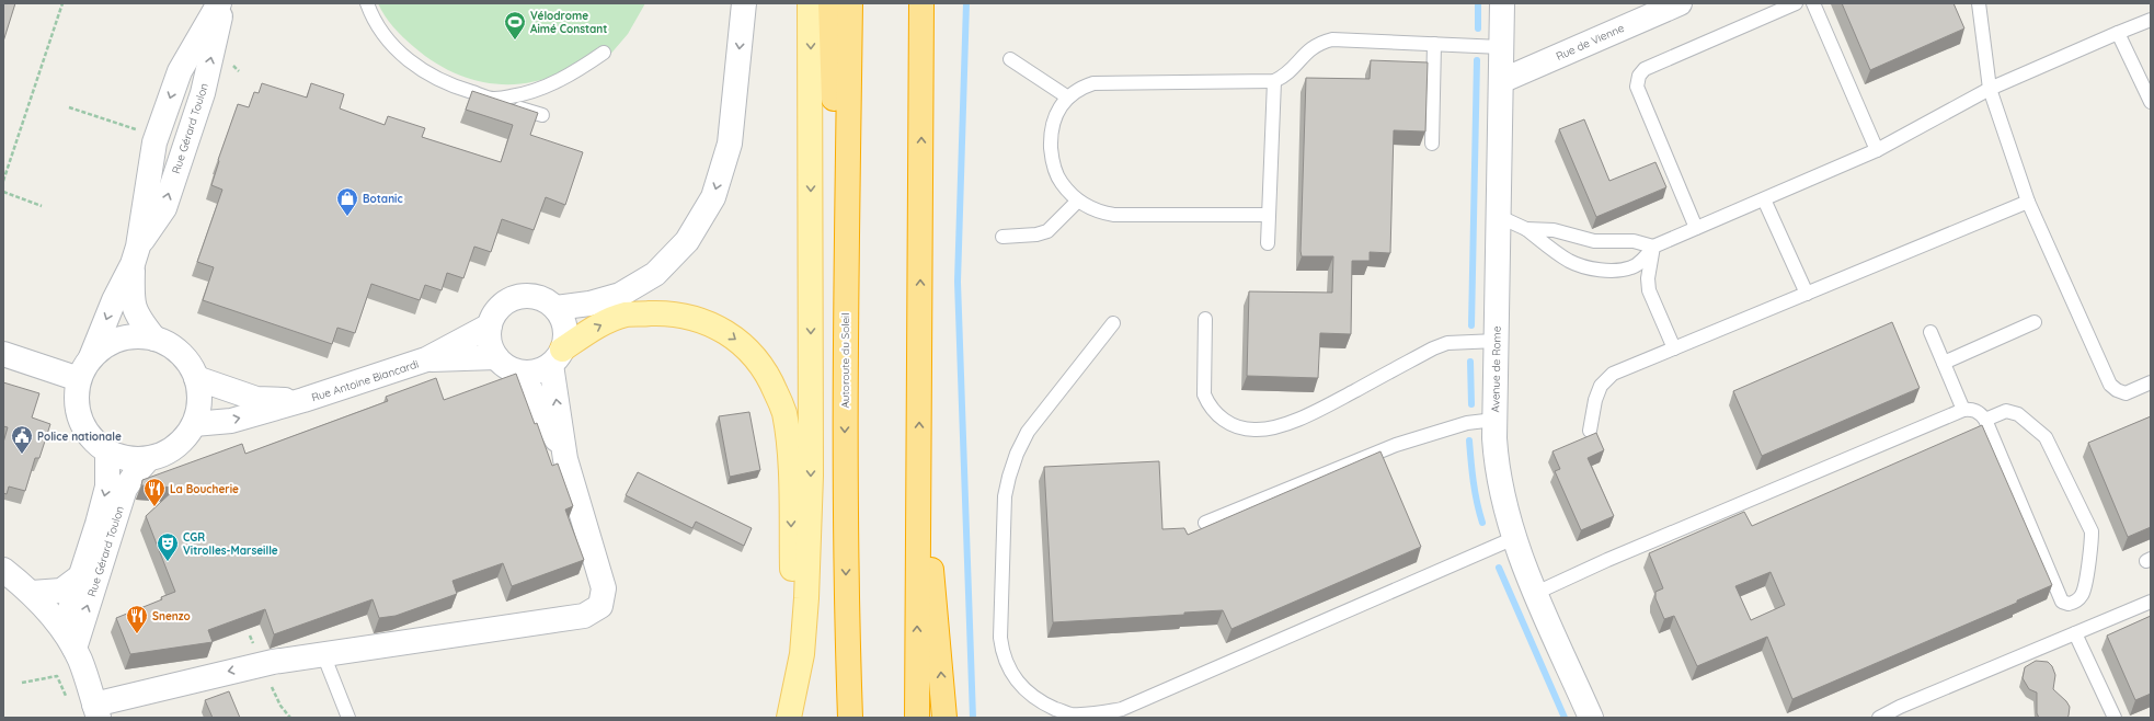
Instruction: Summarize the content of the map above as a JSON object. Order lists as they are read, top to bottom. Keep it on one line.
{"streets":{"highway":["Autoroute du Soleil"],"street":["Rue de Vienne","Rue Gérard Toulon","Avenue de Rome","Rue Antoine Biancardi"]},"crossings":[["Rue de Vienne","Avenue de Rome"],["Rue Gérard Toulon","Rue Antoine Biancardi"]],"places":{"sports":["Vélodrome Aimé Constant"],"shop":["Botanic"],"public building":["Police nationale"],"restaurant":["La Boucherie","Snenzo"],"theatre":["CGR Vitrolles-Marseille"]}}
